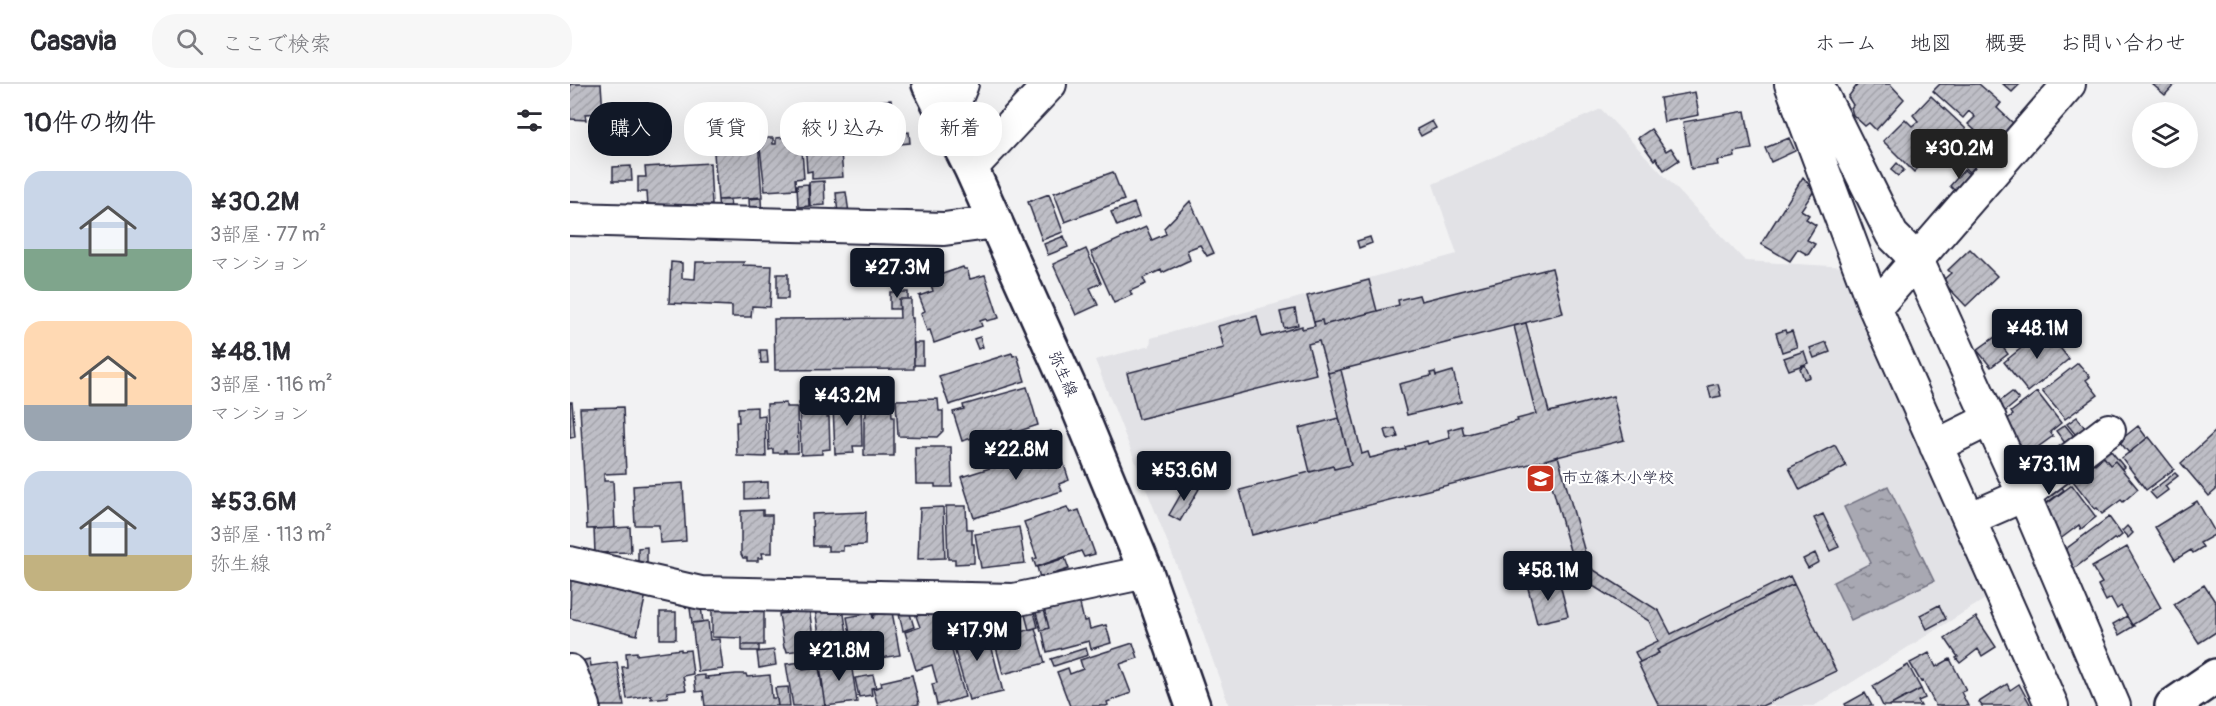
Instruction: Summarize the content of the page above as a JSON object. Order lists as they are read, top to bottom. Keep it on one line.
{"streets":{"street":["弥生線"]},"places":{"school or university":["市立篠木小学校"]},"page":{"header":"Casavia","search":"ここで検索","nav":["ホーム","地図","概要","お問い合わせ"],"heading":"10件の物件","chip":["購入","賃貸","絞り込み","新着"],"price":["¥30.2M","¥27.3M","¥48.1M","¥43.2M","¥22.8M","¥73.1M","¥53.6M","¥58.1M","¥17.9M","¥21.8M"],"list":[{"name":"¥30.2M","note":"3部屋 · 77 m² · マンション"},{"name":"¥48.1M","note":"3部屋 · 116 m² · マンション"},{"name":"¥53.6M","note":"3部屋 · 113 m² · 弥生線"}]}}
